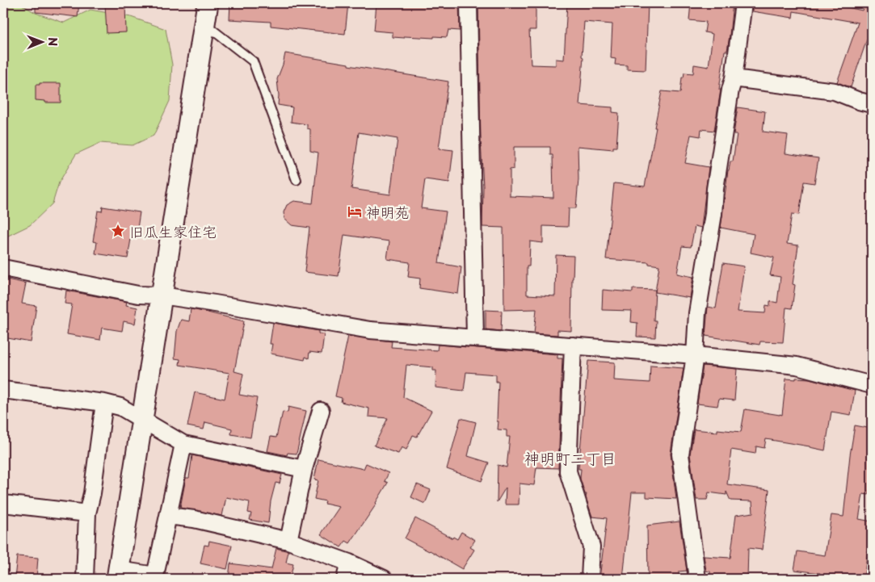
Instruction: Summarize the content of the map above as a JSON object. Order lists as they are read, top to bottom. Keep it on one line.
{"districts":["神明町二丁目"],"places":{"hotel":["神明苑"],"place":["旧瓜生家住宅"]},"north":"right"}
